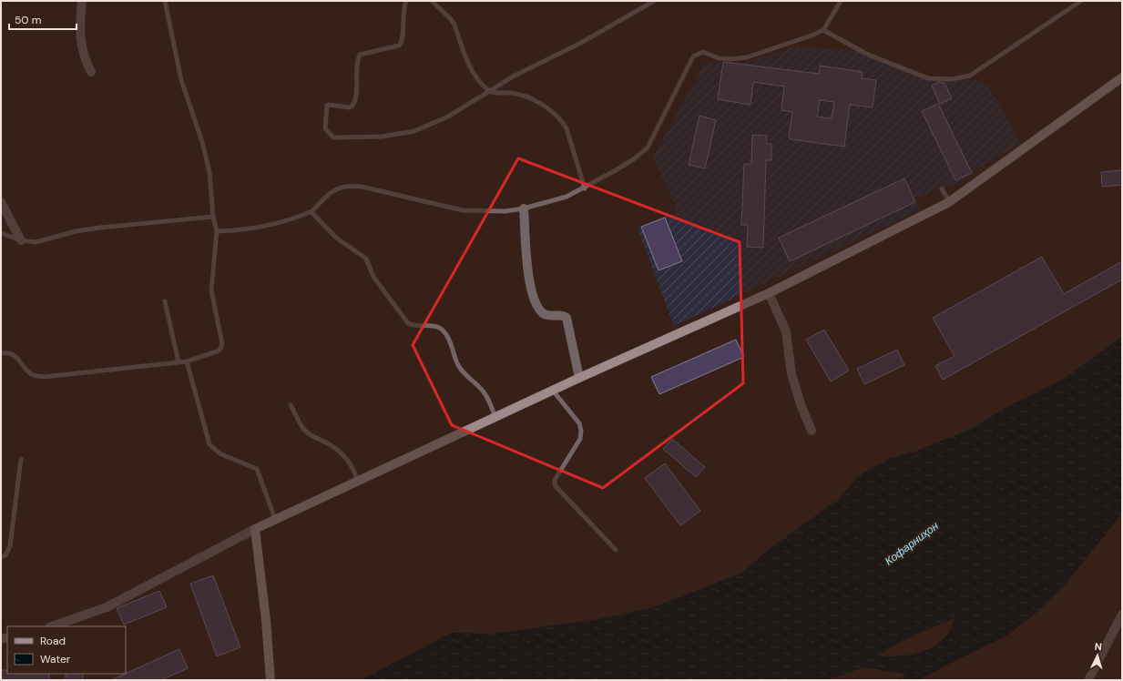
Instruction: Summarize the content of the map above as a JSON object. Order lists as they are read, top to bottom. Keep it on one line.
{"water":["Кофарниҳон"],"legend":["Road","Water"],"scale_bar":"50 m","north":"top"}
